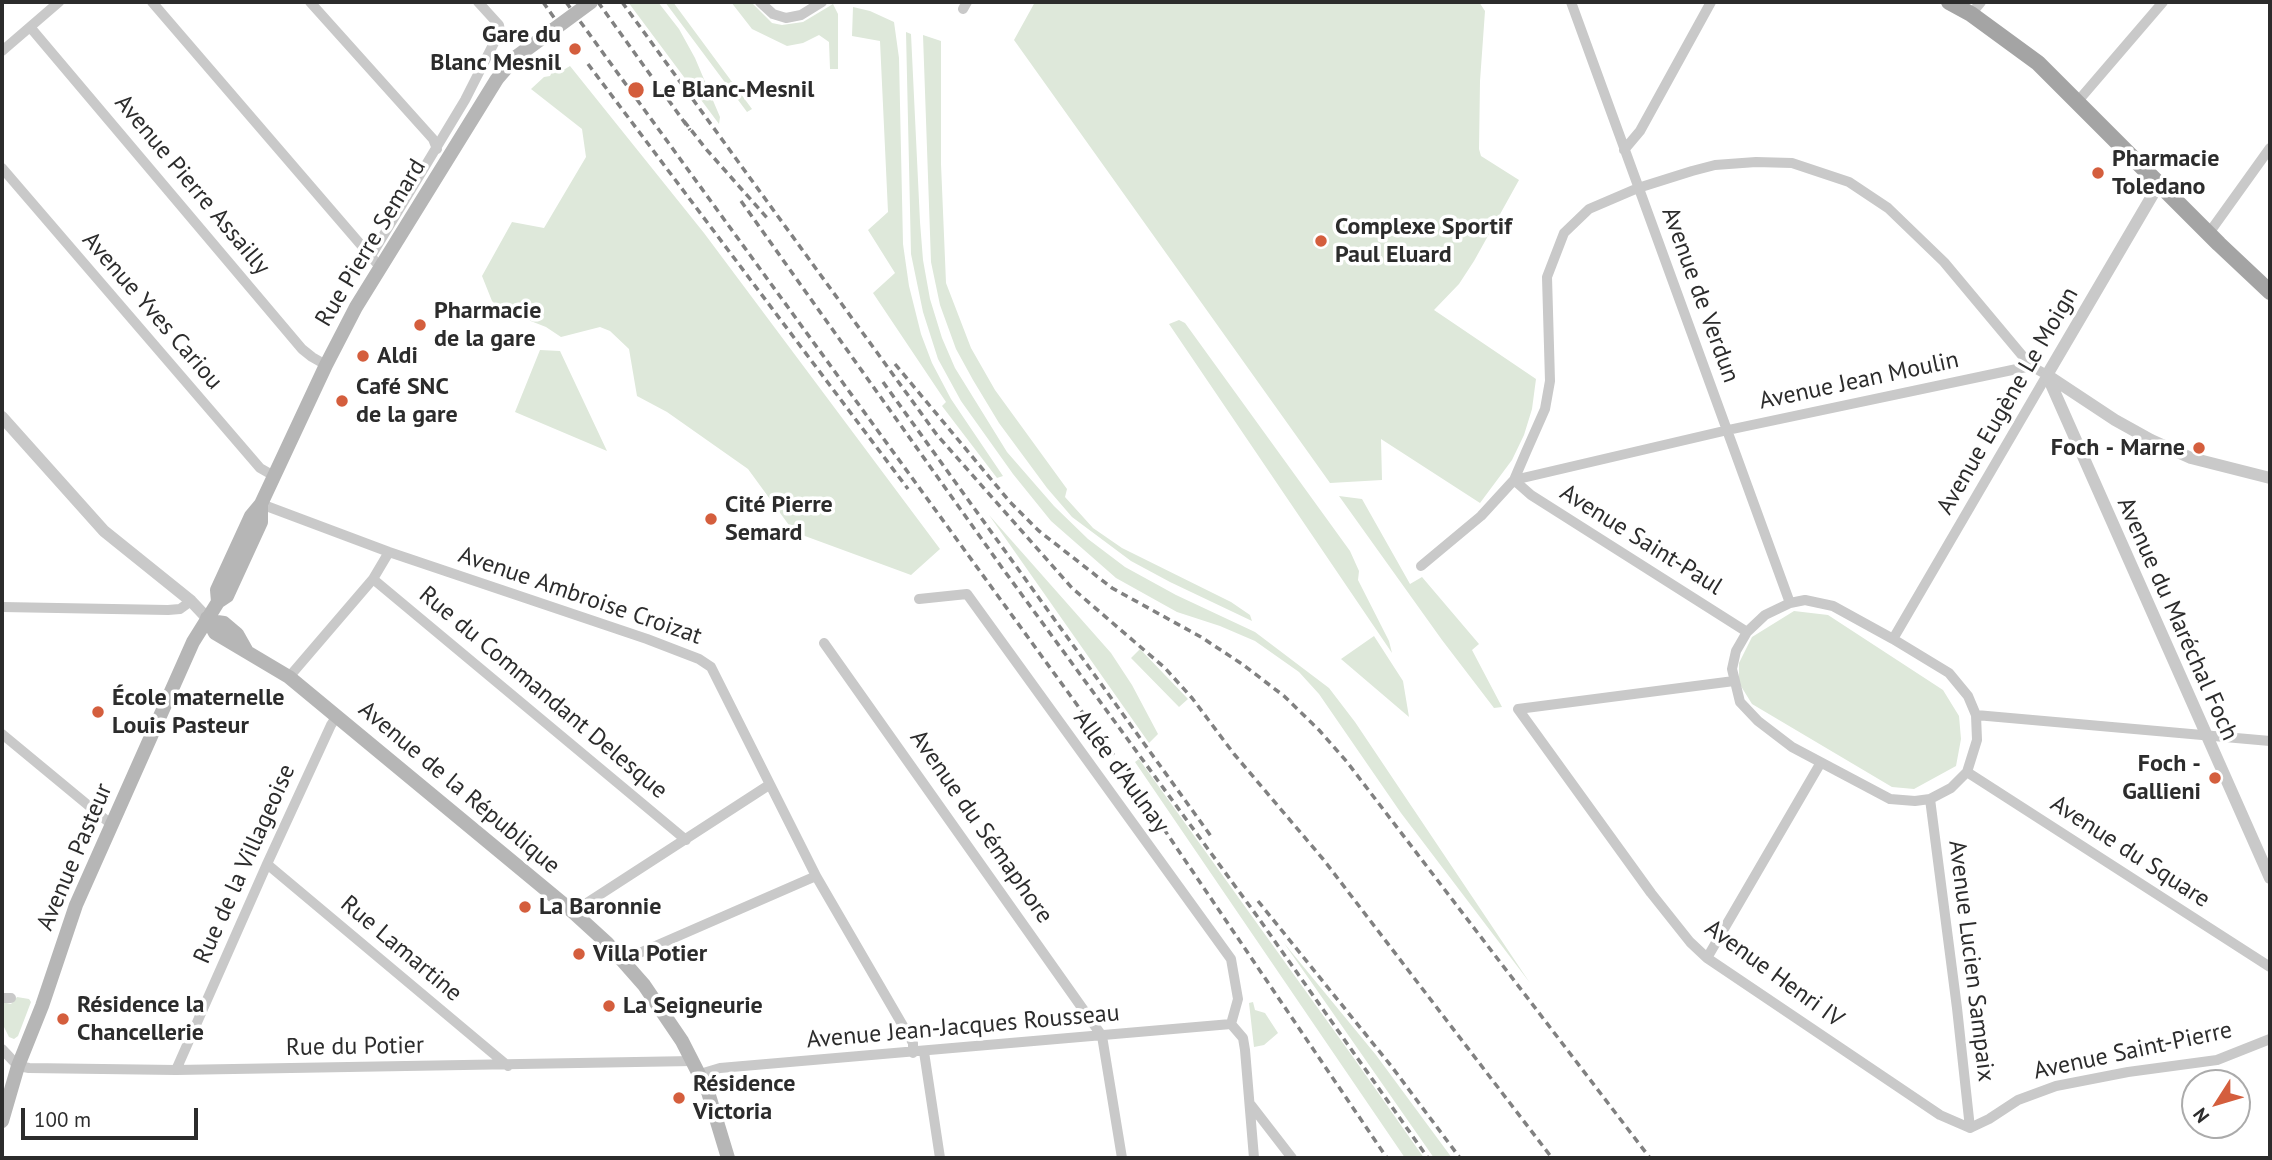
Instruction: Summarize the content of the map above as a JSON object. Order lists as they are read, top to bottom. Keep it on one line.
{"streets":{"main road":["Rue Pierre Semard","Avenue de la République","Avenue Pasteur"],"street":["Avenue Pierre Assailly","Avenue de Verdun","Avenue Yves Cariou","Avenue Jean Moulin","Avenue Eugène Le Moign","Avenue Saint-Paul","Avenue Ambroise Croizat","Avenue du Maréchal Foch","Rue du Commandant Delesque","Allée d'Aulnay","Avenue du Sémaphore","Avenue du Square","Rue de la Villageoise","Rue Lamartine","Avenue Lucien Sampaix","Avenue Henri IV","Avenue Jean-Jacques Rousseau","Rue du Potier","Avenue Saint-Pierre"]},"crossings":[["Avenue Pierre Assailly","Rue Pierre Semard"],["Rue Pierre Semard","Avenue Yves Cariou"],["Rue Pierre Semard","Avenue Ambroise Croizat"],["Rue Pierre Semard","Avenue de la République"],["Rue Pierre Semard","Avenue Pasteur"],["Avenue de Verdun","Avenue Jean Moulin"],["Avenue de Verdun","Avenue Eugène Le Moign"],["Avenue de Verdun","Avenue Saint-Paul"],["Avenue de Verdun","Avenue du Square"],["Avenue de Verdun","Avenue Lucien Sampaix"],["Avenue de Verdun","Avenue Henri IV"],["Avenue Jean Moulin","Avenue Saint-Paul"],["Avenue Eugène Le Moign","Avenue Saint-Paul"],["Avenue Eugène Le Moign","Avenue du Maréchal Foch"],["Avenue Eugène Le Moign","Avenue du Square"],["Avenue Eugène Le Moign","Avenue Lucien Sampaix"],["Avenue Eugène Le Moign","Avenue Henri IV"],["Avenue Saint-Paul","Avenue du Square"],["Avenue Saint-Paul","Avenue Lucien Sampaix"],["Avenue Saint-Paul","Avenue Henri IV"],["Avenue Ambroise Croizat","Avenue Jean-Jacques Rousseau"],["Allée d'Aulnay","Avenue Jean-Jacques Rousseau"],["Avenue de la République","Avenue Pasteur"],["Avenue de la République","Rue de la Villageoise"],["Avenue de la République","Avenue Jean-Jacques Rousseau"],["Avenue de la République","Rue du Potier"],["Avenue du Sémaphore","Avenue Jean-Jacques Rousseau"],["Avenue du Square","Avenue Lucien Sampaix"],["Avenue du Square","Avenue Henri IV"],["Avenue Pasteur","Rue du Potier"],["Rue de la Villageoise","Rue Lamartine"],["Rue de la Villageoise","Rue du Potier"],["Rue Lamartine","Rue du Potier"],["Avenue Lucien Sampaix","Avenue Henri IV"],["Avenue Lucien Sampaix","Avenue Saint-Pierre"],["Avenue Henri IV","Avenue Saint-Pierre"]],"places":["Gare du Blanc Mesnil","Le Blanc-Mesnil","Pharmacie Toledano","Complexe Sportif Paul Eluard","Pharmacie de la gare","Aldi","Café SNC de la gare","Foch - Marne","Cité Pierre Semard","École maternelle Louis Pasteur","Foch - Gallieni","La Baronnie","Villa Potier","La Seigneurie","Résidence la Chancellerie","Résidence Victoria"],"scale_bar":"100 m","north":"bottom left"}
